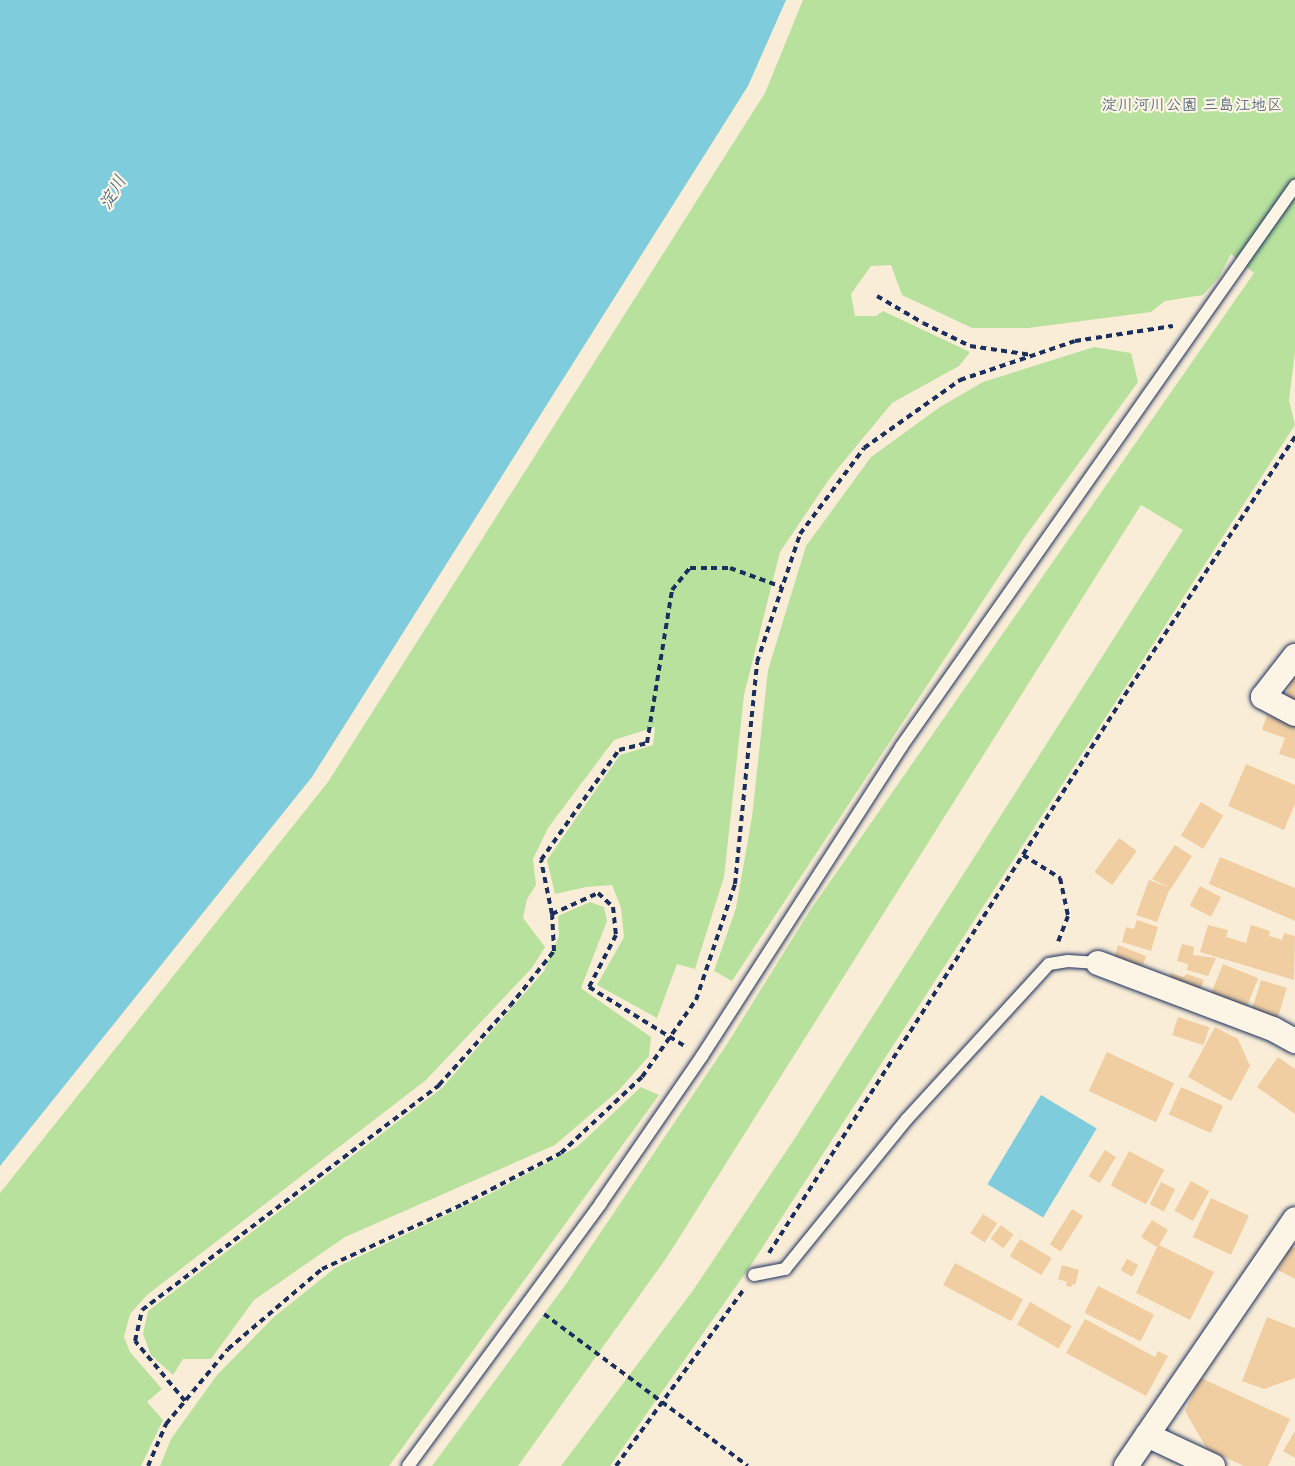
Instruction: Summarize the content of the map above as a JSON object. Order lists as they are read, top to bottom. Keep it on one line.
{"water":["淀川"],"parks":["淀川河川公園 三島江地区"]}
